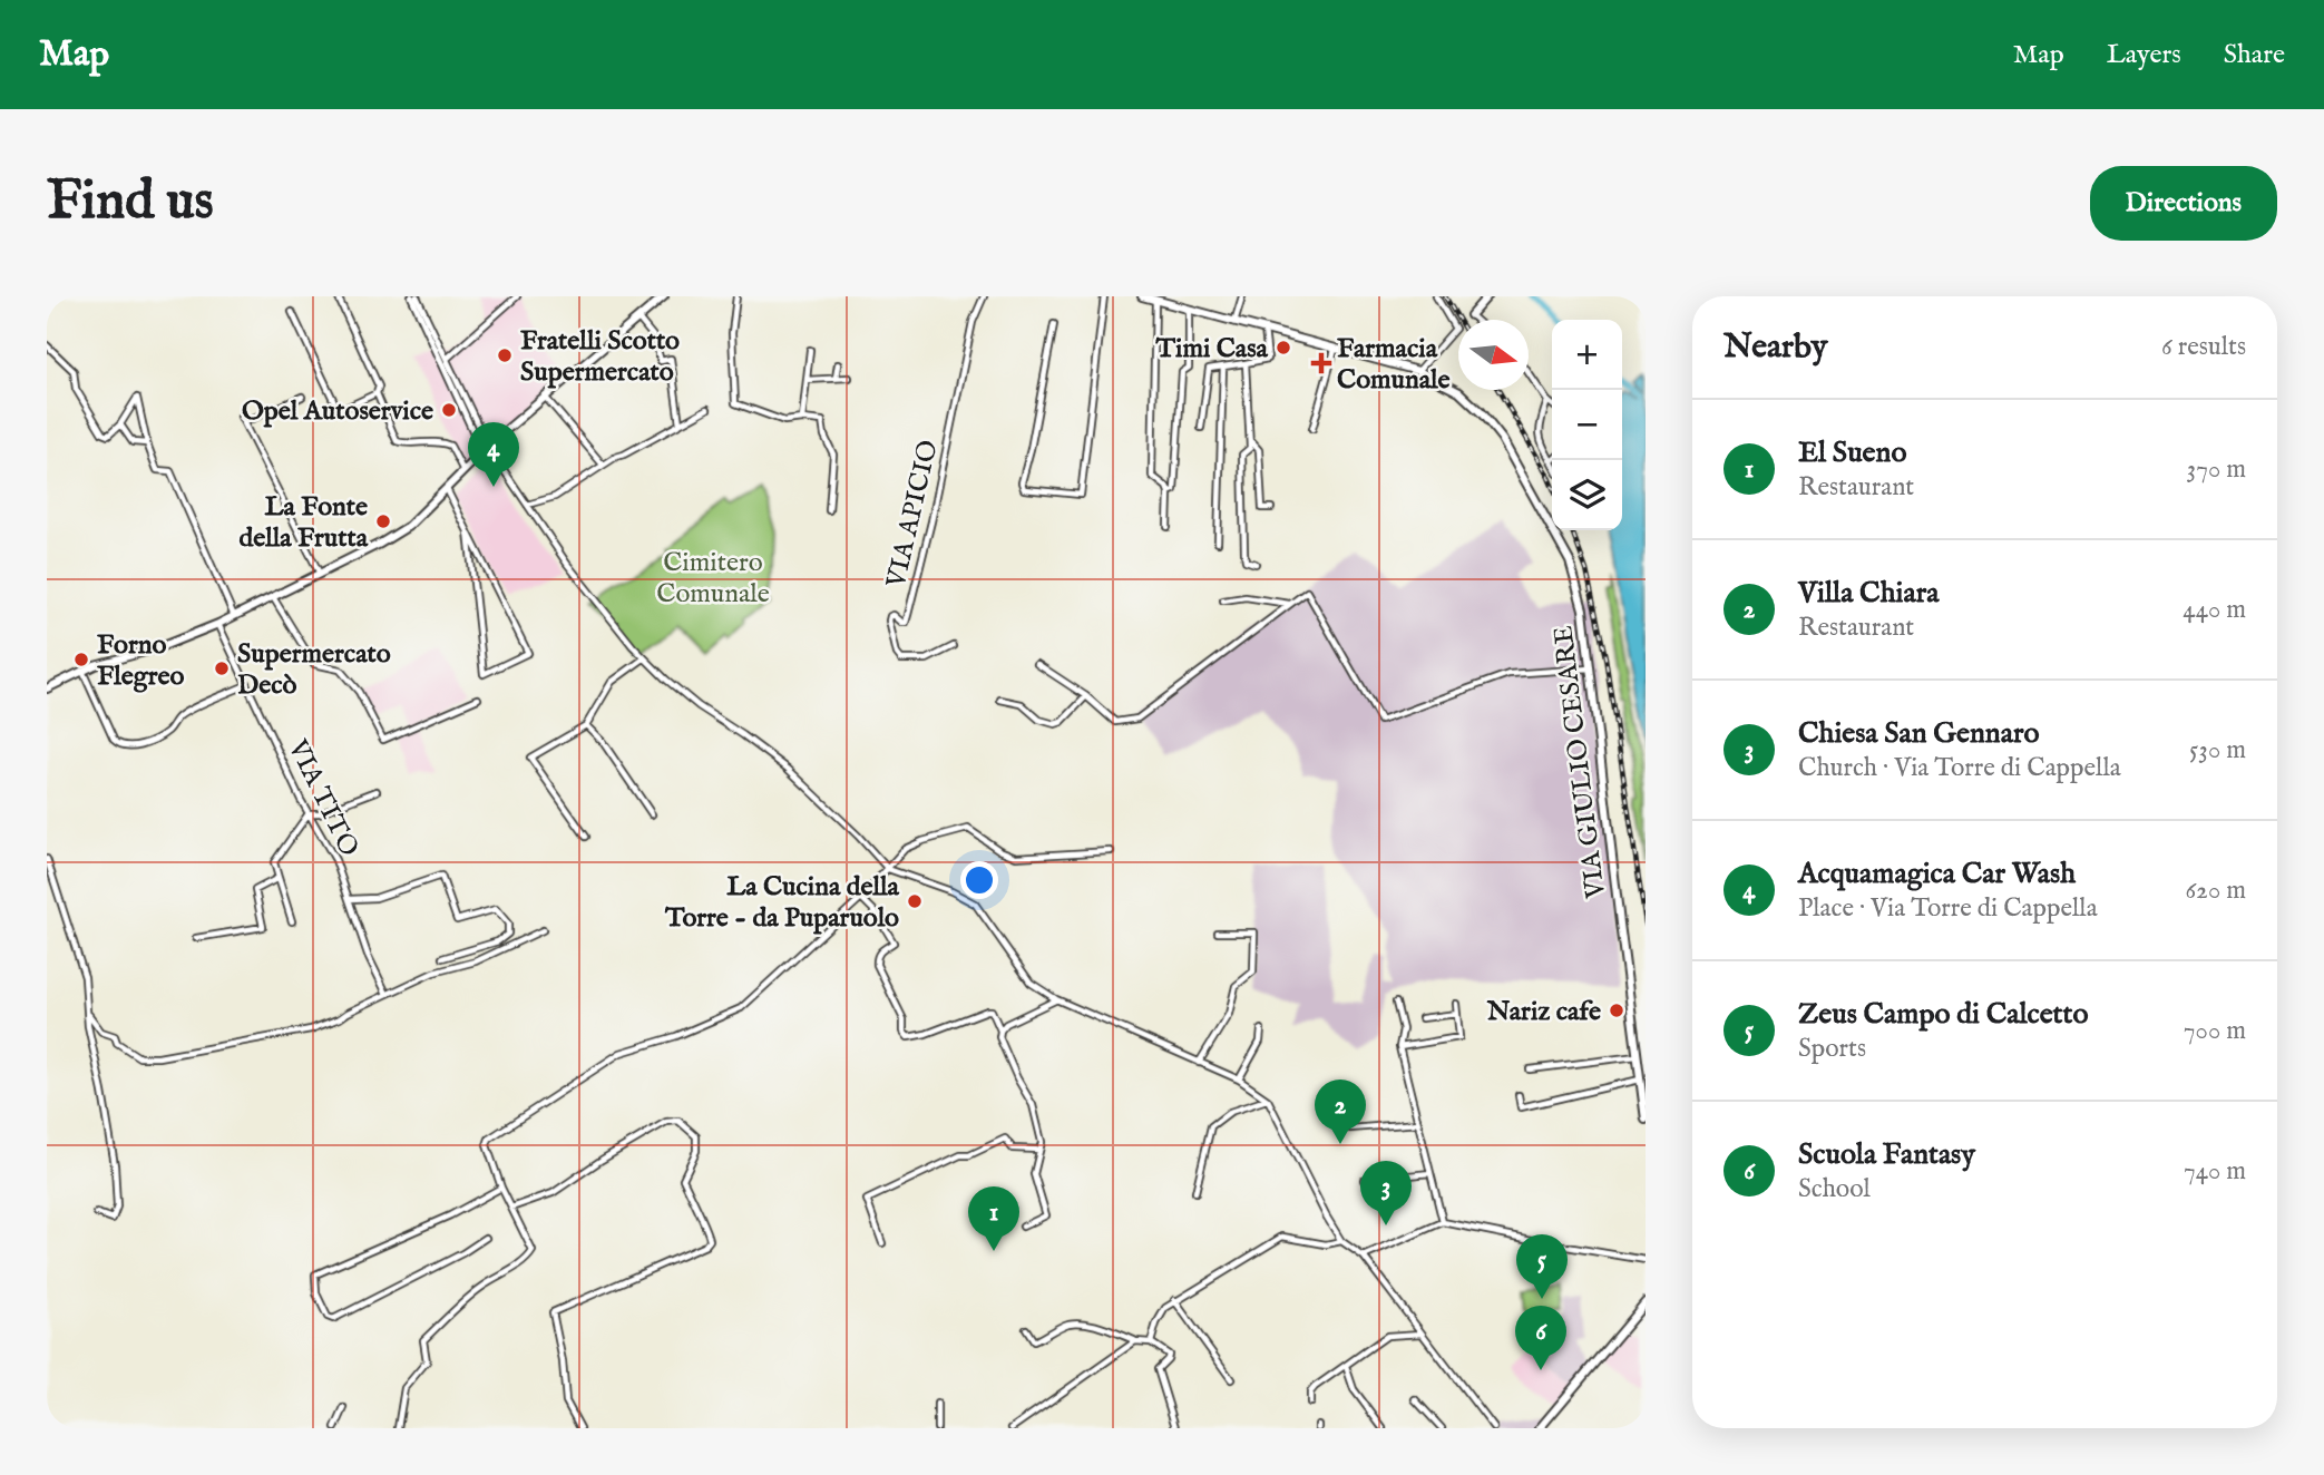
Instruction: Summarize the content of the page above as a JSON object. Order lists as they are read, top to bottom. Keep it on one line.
{"streets":{"street":["VIA APICIO","VIA GIULIO CESARE","VIA TITO"]},"parks":["Cimitero Comunale"],"places":{"other":["Timi Casa","Fratelli Scotto Supermercato","Opel Autoservice","La Fonte della Frutta","Forno Flegreo","Supermercato Decò","La Cucina della Torre - da Puparuolo","Nariz cafe"],"health":["Farmacia Comunale"]},"north":"right","page":{"header":"Map","nav":["Map","Layers","Share"],"buttons":"Directions","title":"Find us","heading":["Nearby","6 results"],"map_buttons":["+","−"],"list":[{"mark":"1","name":"El Sueno","note":"Restaurant","value":"370 m"},{"mark":"2","name":"Villa Chiara","note":"Restaurant","value":"440 m"},{"mark":"3","name":"Chiesa San Gennaro","note":"Church · Via Torre di Cappella","value":"530 m"},{"mark":"4","name":"Acquamagica Car Wash","note":"Place · Via Torre di Cappella","value":"620 m"},{"mark":"5","name":"Zeus Campo di Calcetto","note":"Sports","value":"700 m"},{"mark":"6","name":"Scuola Fantasy","note":"School","value":"740 m"}],"pins":["4","2","3","1","5","6"]}}
